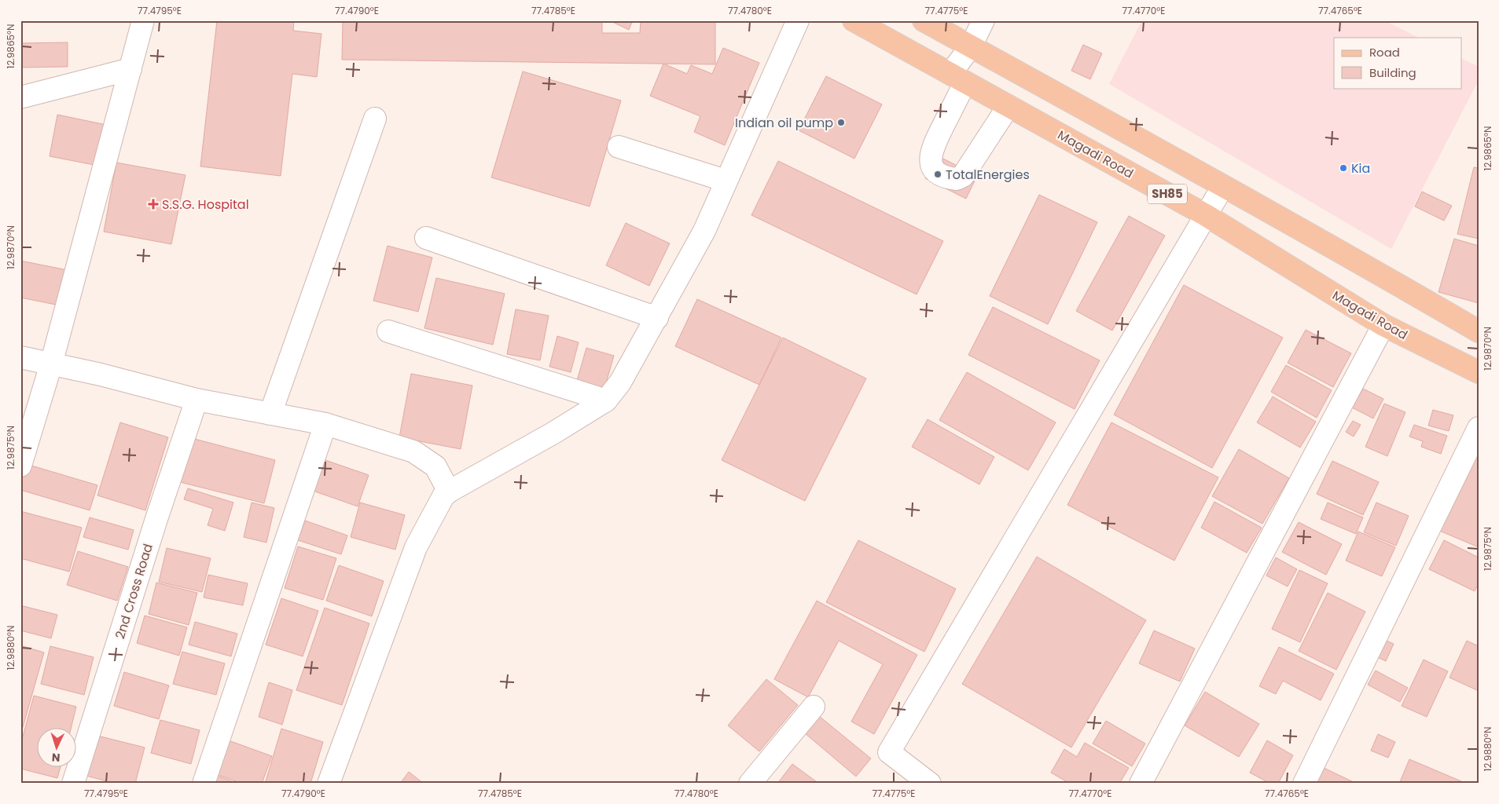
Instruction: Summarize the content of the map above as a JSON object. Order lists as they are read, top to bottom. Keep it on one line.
{"streets":{"main road":["Magadi Road","SH85"],"street":["2nd Cross Road"]},"places":{"other":["Indian oil pump","Kia","TotalEnergies"],"health":["S.S.G. Hospital"]},"legend":["Road","Building"],"north":"bottom","coordinates":["77.4795°E","77.4790°E","77.4785°E","77.4780°E","77.4775°E","77.4770°E","77.4765°E","12.9865°N","12.9870°N","12.9875°N","12.9880°N"]}
